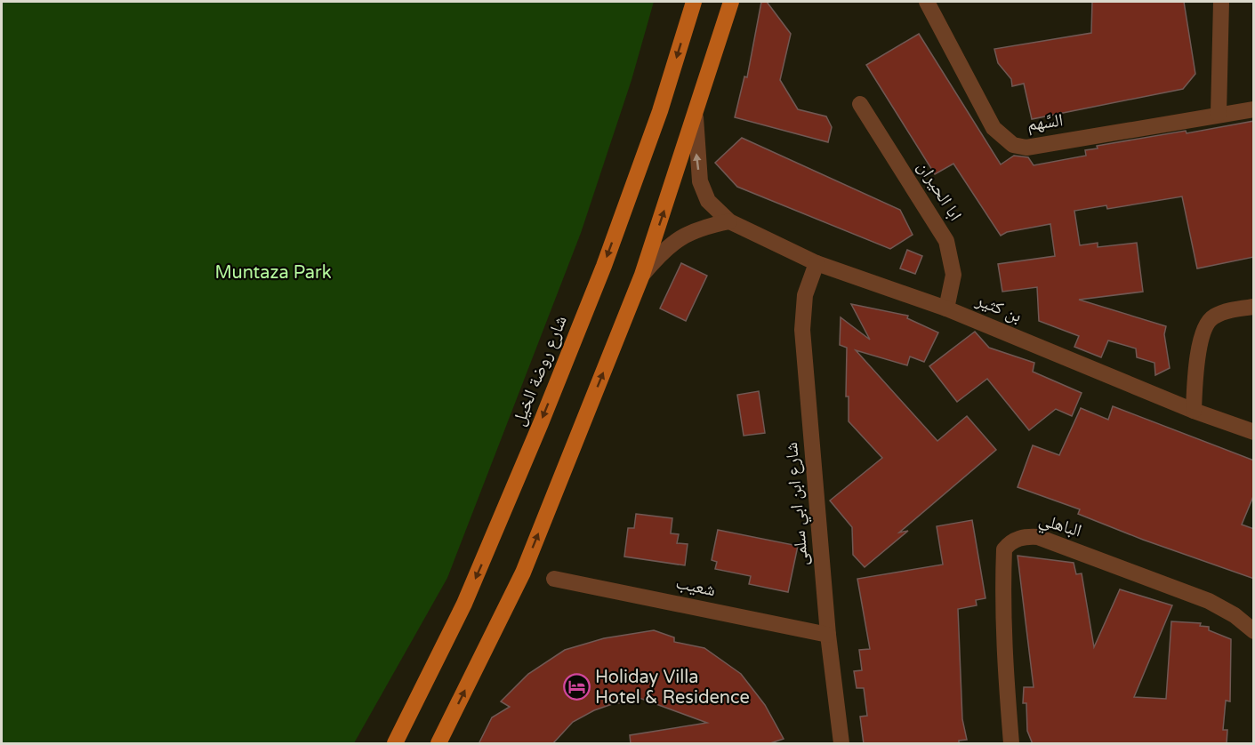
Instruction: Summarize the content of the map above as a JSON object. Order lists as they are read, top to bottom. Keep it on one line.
{"streets":{"main road":["شارع روضة الخيل"],"street":["السَّهم","ابا الحيران","بن كثير","شارع ابن ابي سلمى","الباهلي","شعيب"]},"crossings":[["ابا الحيران","بن كثير"],["بن كثير","شارع ابن ابي سلمى"],["شارع ابن ابي سلمى","شعيب"]],"parks":["Muntaza Park"],"places":{"hotel":["Holiday Villa Hotel & Residence"]}}
